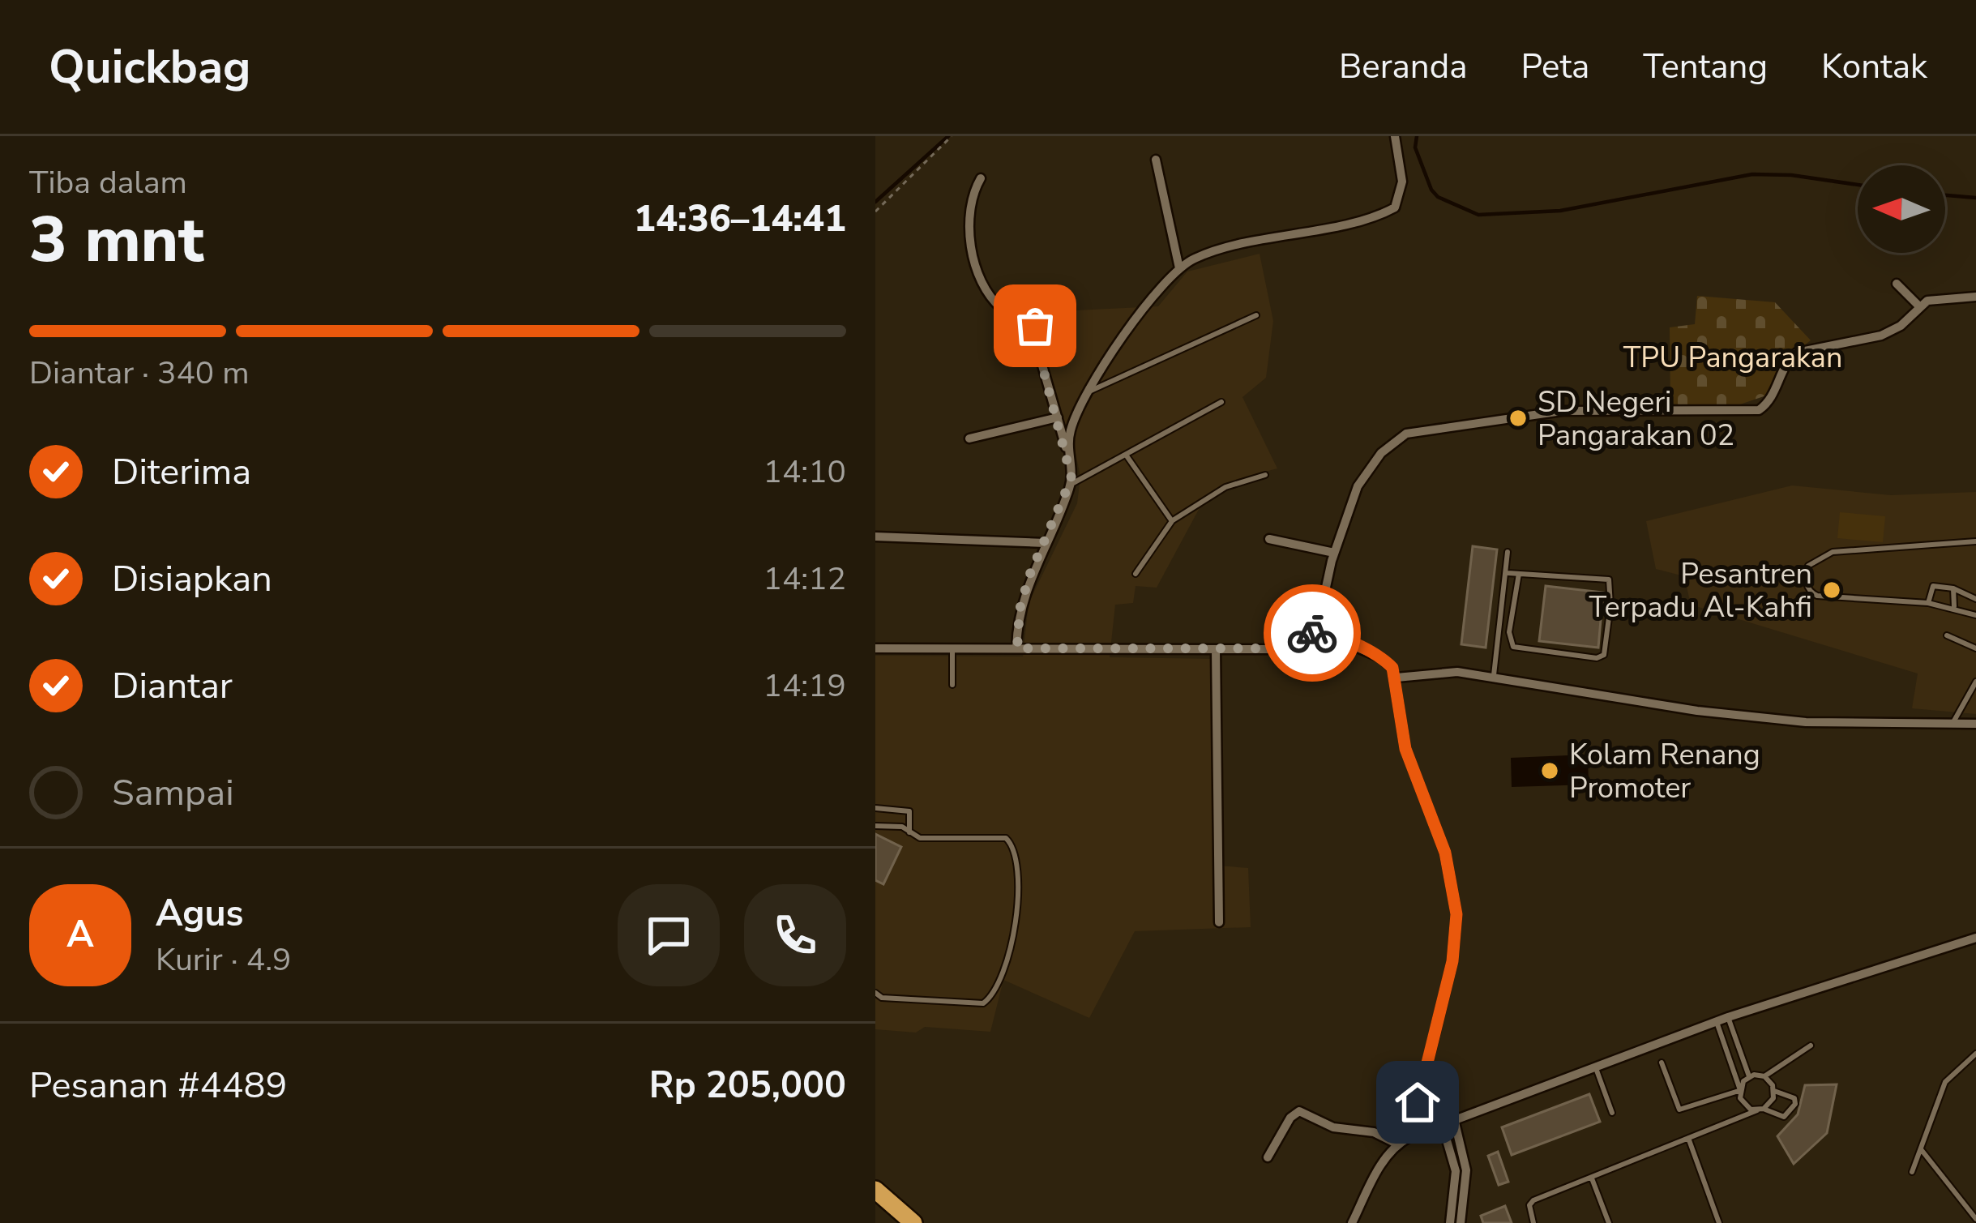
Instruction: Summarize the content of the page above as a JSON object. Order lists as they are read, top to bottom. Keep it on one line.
{"parks":["TPU Pangarakan"],"places":["SD Negeri Pangarakan 02","Pesantren Terpadu Al-Kahfi","Kolam Renang Promoter"],"north":"left","page":{"header":"Quickbag","nav":["Beranda","Peta","Tentang","Kontak"],"heading":["3 mnt","Tiba dalam","14:36–14:41"],"panel":["Agus","Kurir · 4.9","Pesanan #4489","Rp 205,000"],"bar":"Diantar · 340 m","list":[["Diterima","14:10"],["Disiapkan","14:12"],["Diantar","14:19"],"Sampai"],"round":"A"}}
